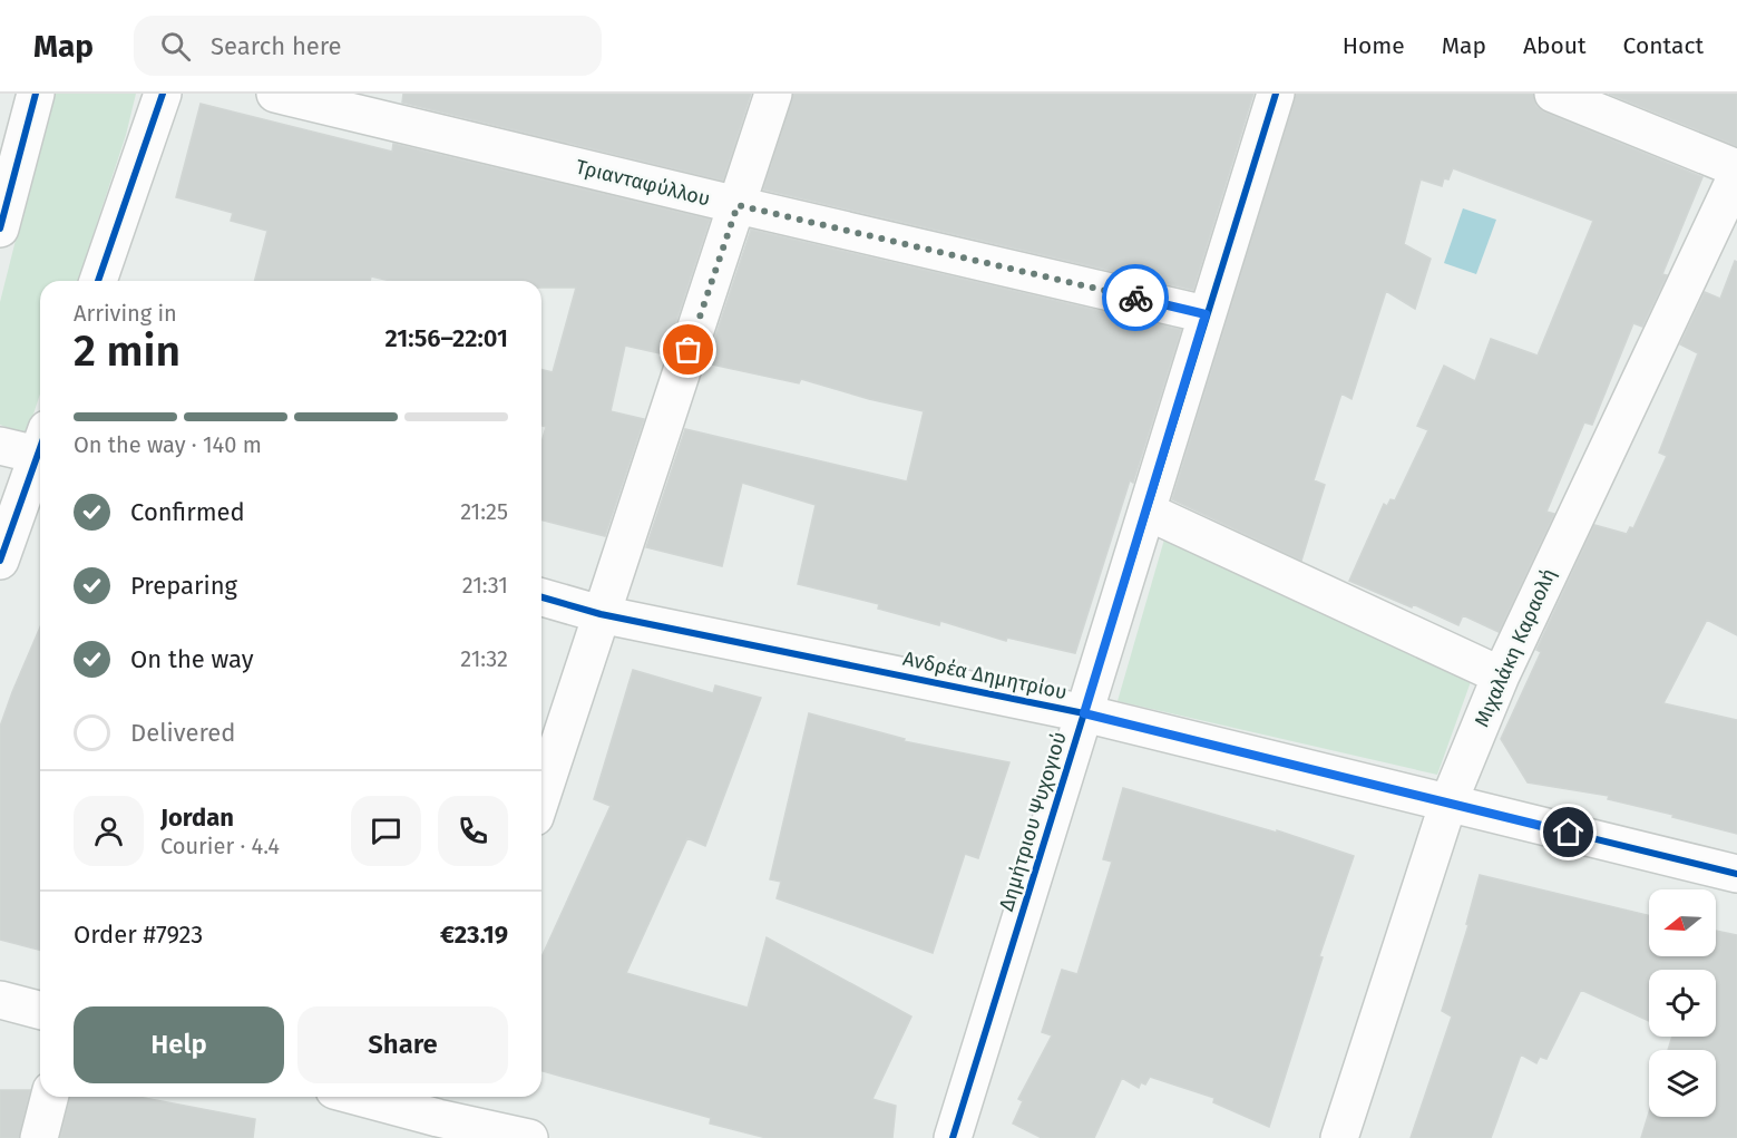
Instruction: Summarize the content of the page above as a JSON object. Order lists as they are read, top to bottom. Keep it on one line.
{"streets":{"street":["Τριανταφύλλου","Μιχαλάκη Καραολή","Ανδρέα Δημητρίου","Δημήτριου Ψυχογιού"]},"crossings":[["Τριανταφύλλου","Δημήτριου Ψυχογιού"],["Μιχαλάκη Καραολή","Ανδρέα Δημητρίου"],["Ανδρέα Δημητρίου","Δημήτριου Ψυχογιού"]],"north":"left","page":{"header":"Map","search":"Search here","nav":["Home","Map","About","Contact"],"heading":["2 min","Arriving in","21:56–22:01"],"panel":["Jordan","Courier · 4.4","Order #7923","€23.19"],"bar":"On the way · 140 m","list":[["Confirmed","21:25"],["Preparing","21:31"],["On the way","21:32"],"Delivered"],"buttons":["Help","Share"]}}
